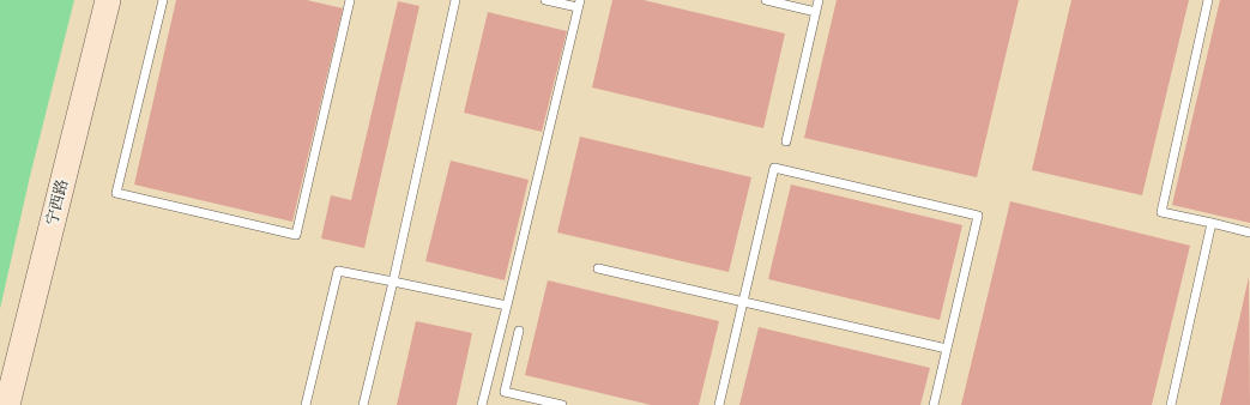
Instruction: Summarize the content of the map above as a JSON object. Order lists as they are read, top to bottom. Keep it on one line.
{"streets":{"main road":["宁西路"]}}
